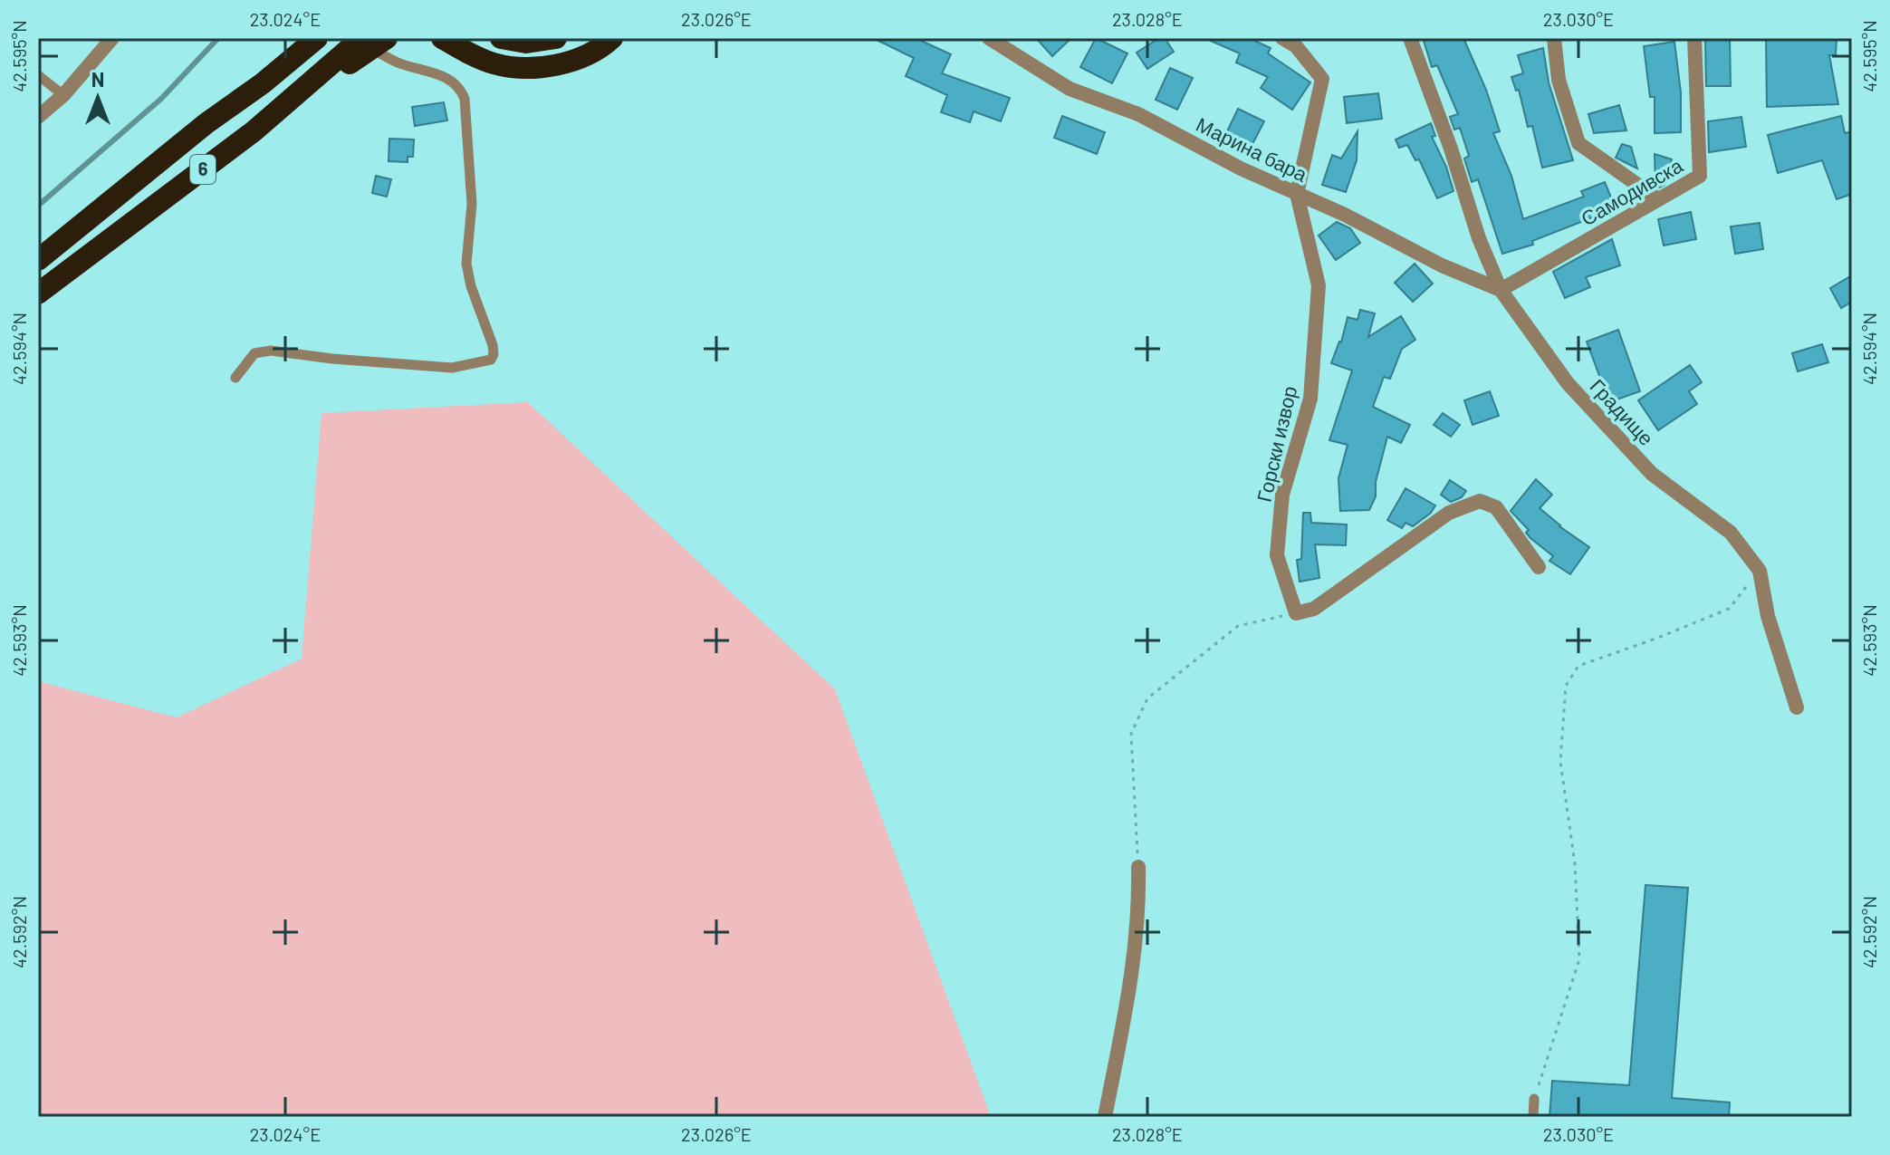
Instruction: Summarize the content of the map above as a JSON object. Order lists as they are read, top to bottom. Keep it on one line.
{"streets":{"highway":["6"],"street":["Марина бара","Самодивска","Градище","Горски извор"]},"crossings":[["Марина бара","Самодивска"],["Марина бара","Градище"],["Марина бара","Горски извор"],["Самодивска","Градище"]],"north":"top","coordinates":["23.024°E","23.026°E","23.028°E","23.030°E","42.595°N","42.594°N","42.593°N","42.592°N"]}
